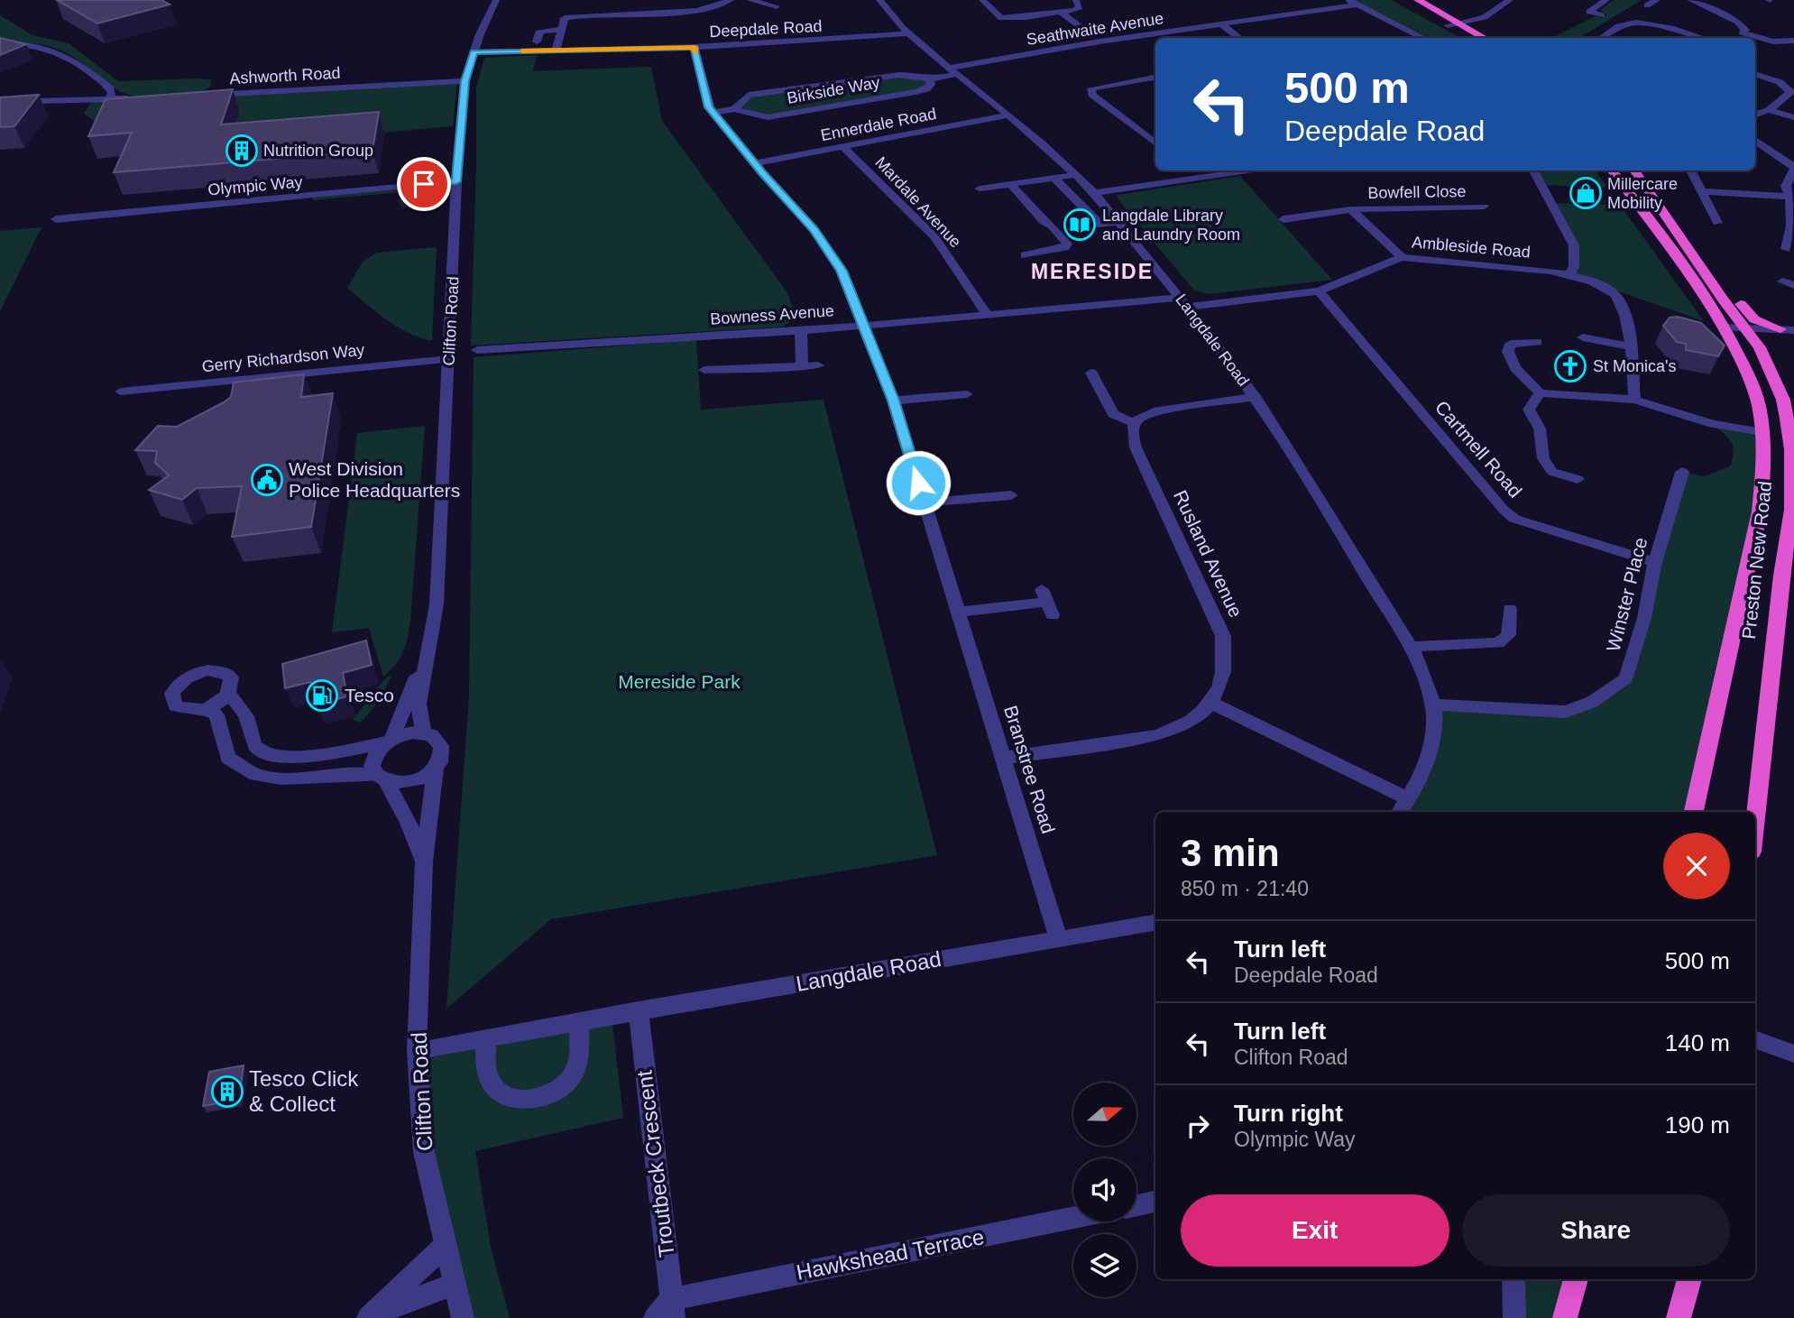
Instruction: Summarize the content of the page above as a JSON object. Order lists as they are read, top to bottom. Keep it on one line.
{"streets":{"highway":["Preston New Road"],"street":["Deepdale Road","Seathwaite Avenue","Ashworth Road","Birkside Way","Ennerdale Road","Olympic Way","Bowfell Close","Mardale Avenue","Ambleside Road","Bowness Avenue","Clifton Road","Langdale Road","Gerry Richardson Way","Cartmell Road","Rusland Avenue","Winster Place","Branstree Road","Troutbeck Crescent","Hawkshead Terrace"]},"crossings":[["Deepdale Road","Clifton Road"],["Deepdale Road","Langdale Road"],["Deepdale Road","Branstree Road"],["Seathwaite Avenue","Birkside Way"],["Seathwaite Avenue","Langdale Road"],["Ashworth Road","Clifton Road"],["Birkside Way","Langdale Road"],["Birkside Way","Branstree Road"],["Ennerdale Road","Mardale Avenue"],["Ennerdale Road","Langdale Road"],["Ennerdale Road","Branstree Road"],["Olympic Way","Clifton Road"],["Bowfell Close","Ambleside Road"],["Mardale Avenue","Bowness Avenue"],["Ambleside Road","Bowness Avenue"],["Ambleside Road","Langdale Road"],["Ambleside Road","Cartmell Road"],["Bowness Avenue","Langdale Road"],["Bowness Avenue","Branstree Road"],["Clifton Road","Langdale Road"],["Clifton Road","Gerry Richardson Way"],["Langdale Road","Winster Place"],["Langdale Road","Branstree Road"],["Langdale Road","Troutbeck Crescent"],["Cartmell Road","Winster Place"],["Rusland Avenue","Branstree Road"],["Troutbeck Crescent","Hawkshead Terrace"]],"districts":["MERESIDE"],"parks":["Mereside Park"],"places":{"building":["Nutrition Group","Tesco Click & Collect"],"shop":["Millercare Mobility"],"library":["Langdale Library and Laundry Room"],"church":["St Monica's"],"public building":["West Division Police Headquarters"],"fuel station":["Tesco"]},"north":"right","page":{"turn":["500 m","Deepdale Road"],"heading":["3 min","850 m · 21:40"],"list":[{"name":"Turn left","note":"Deepdale Road","value":"500 m"},{"name":"Turn left","note":"Clifton Road","value":"140 m"},{"name":"Turn right","note":"Olympic Way","value":"190 m"}],"buttons":["Exit","Share"]}}
